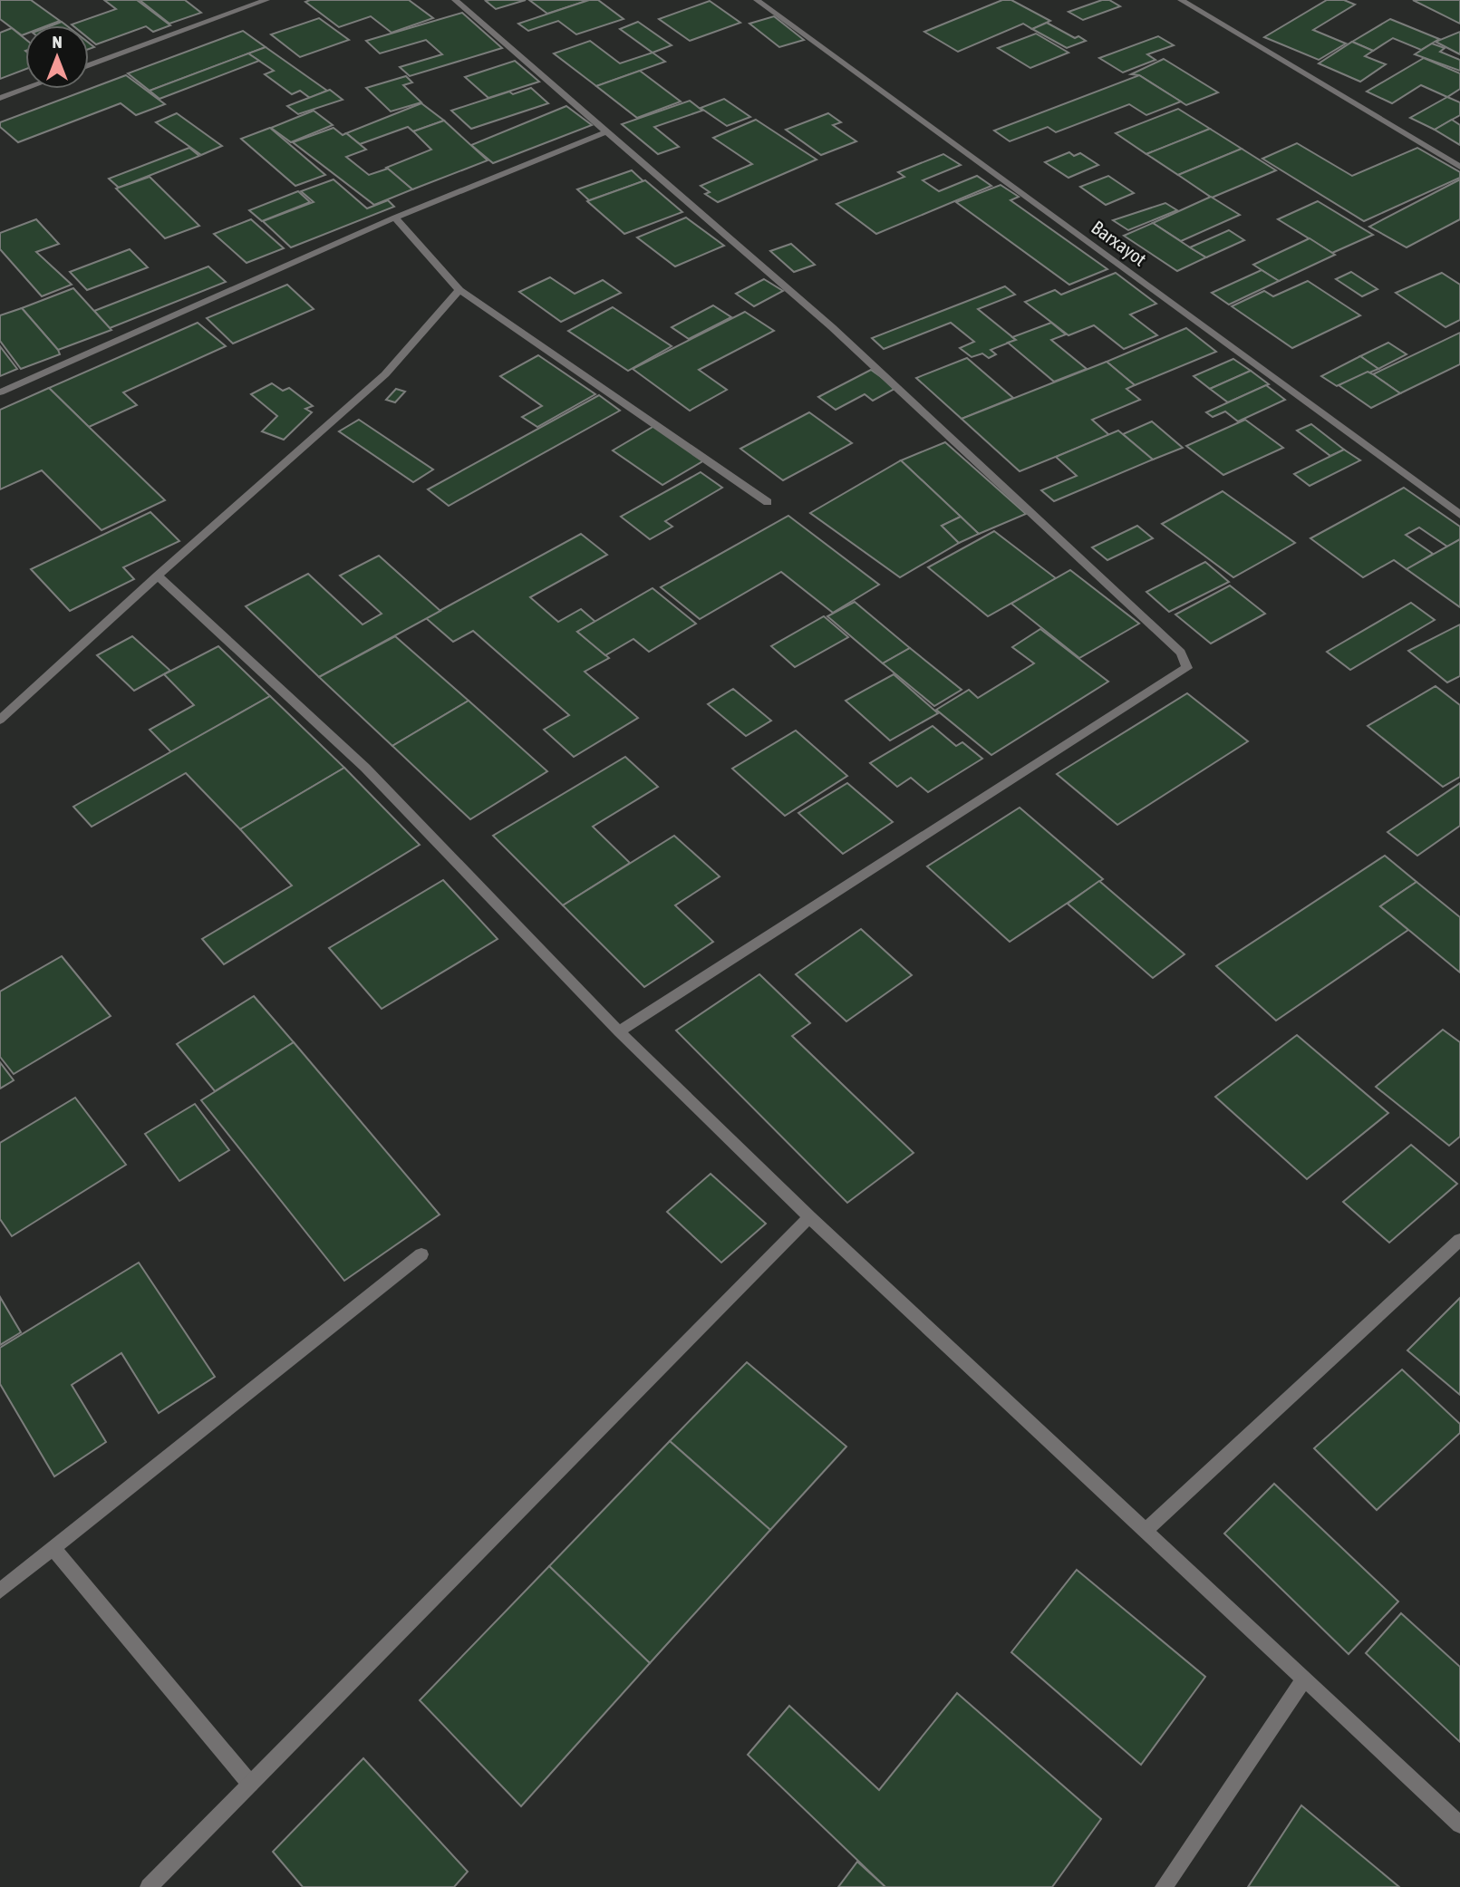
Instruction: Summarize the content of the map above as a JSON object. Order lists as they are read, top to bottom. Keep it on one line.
{"streets":{"street":["Barxayot"]},"north":"top"}
